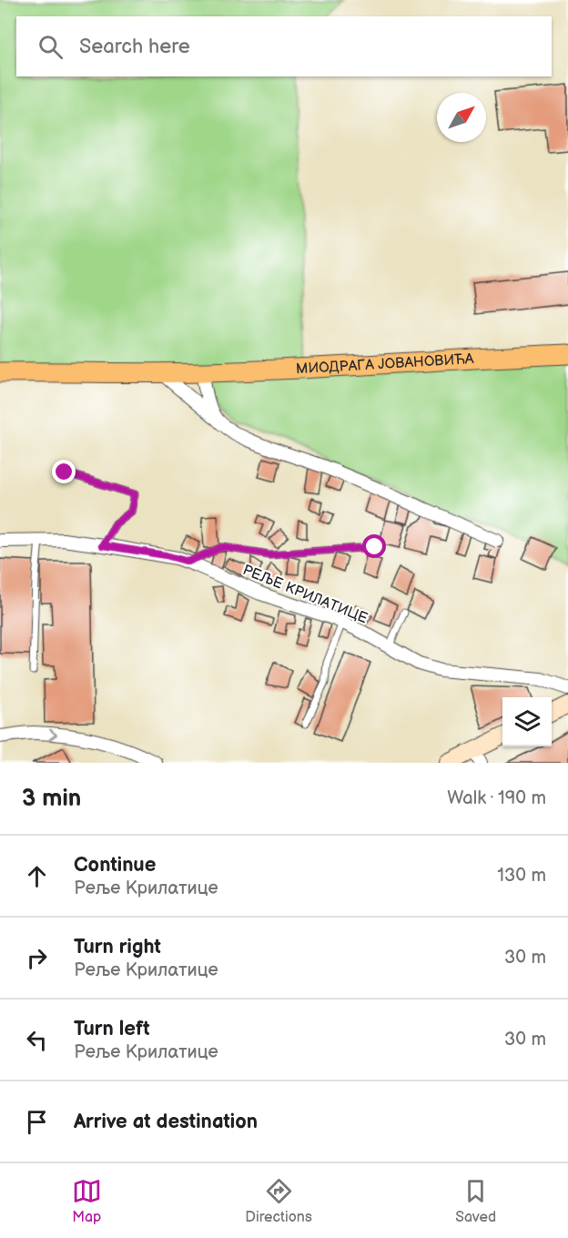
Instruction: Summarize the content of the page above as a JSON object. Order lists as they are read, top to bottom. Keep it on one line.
{"streets":{"main road":["МИОДРАГА ЈОВАНОВИЋА"],"street":["РЕЉЕ КРИЛАТИЦЕ"]},"north":"top right","page":{"search":"Search here","heading":["3 min","Walk · 190 m"],"list":[["Continue","Реље Крилатице","130 m"],["Turn right","Реље Крилатице","30 m"],["Turn left","Реље Крилатице","30 m"],"Arrive at destination"],"nav":["Map","Directions","Saved"]}}
